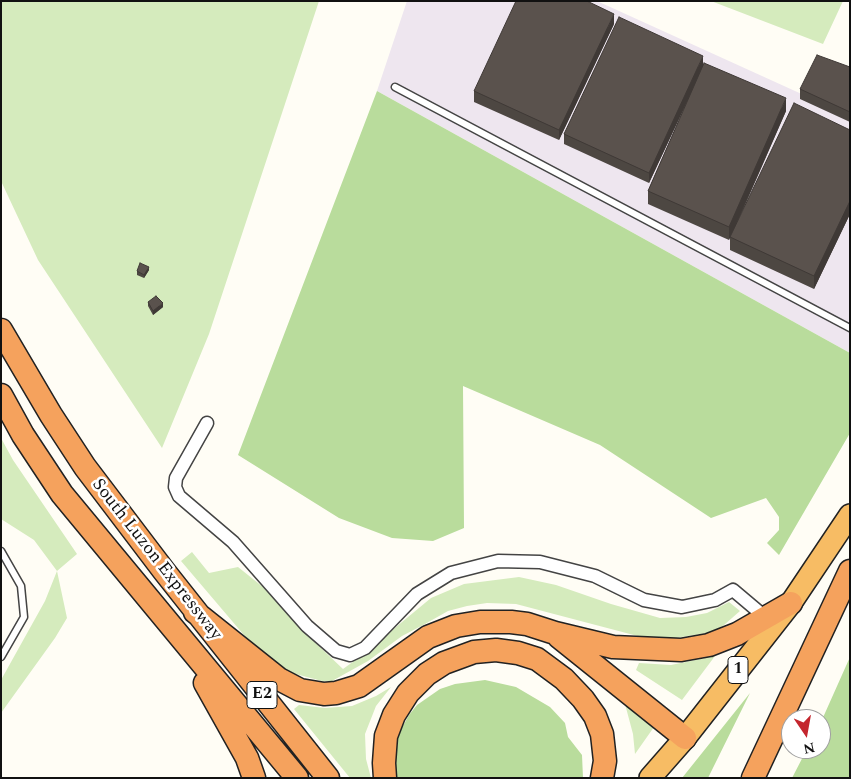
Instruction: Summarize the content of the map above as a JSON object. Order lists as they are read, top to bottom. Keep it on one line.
{"streets":{"highway":["South Luzon Expressway","1","E2"]},"north":"bottom"}
